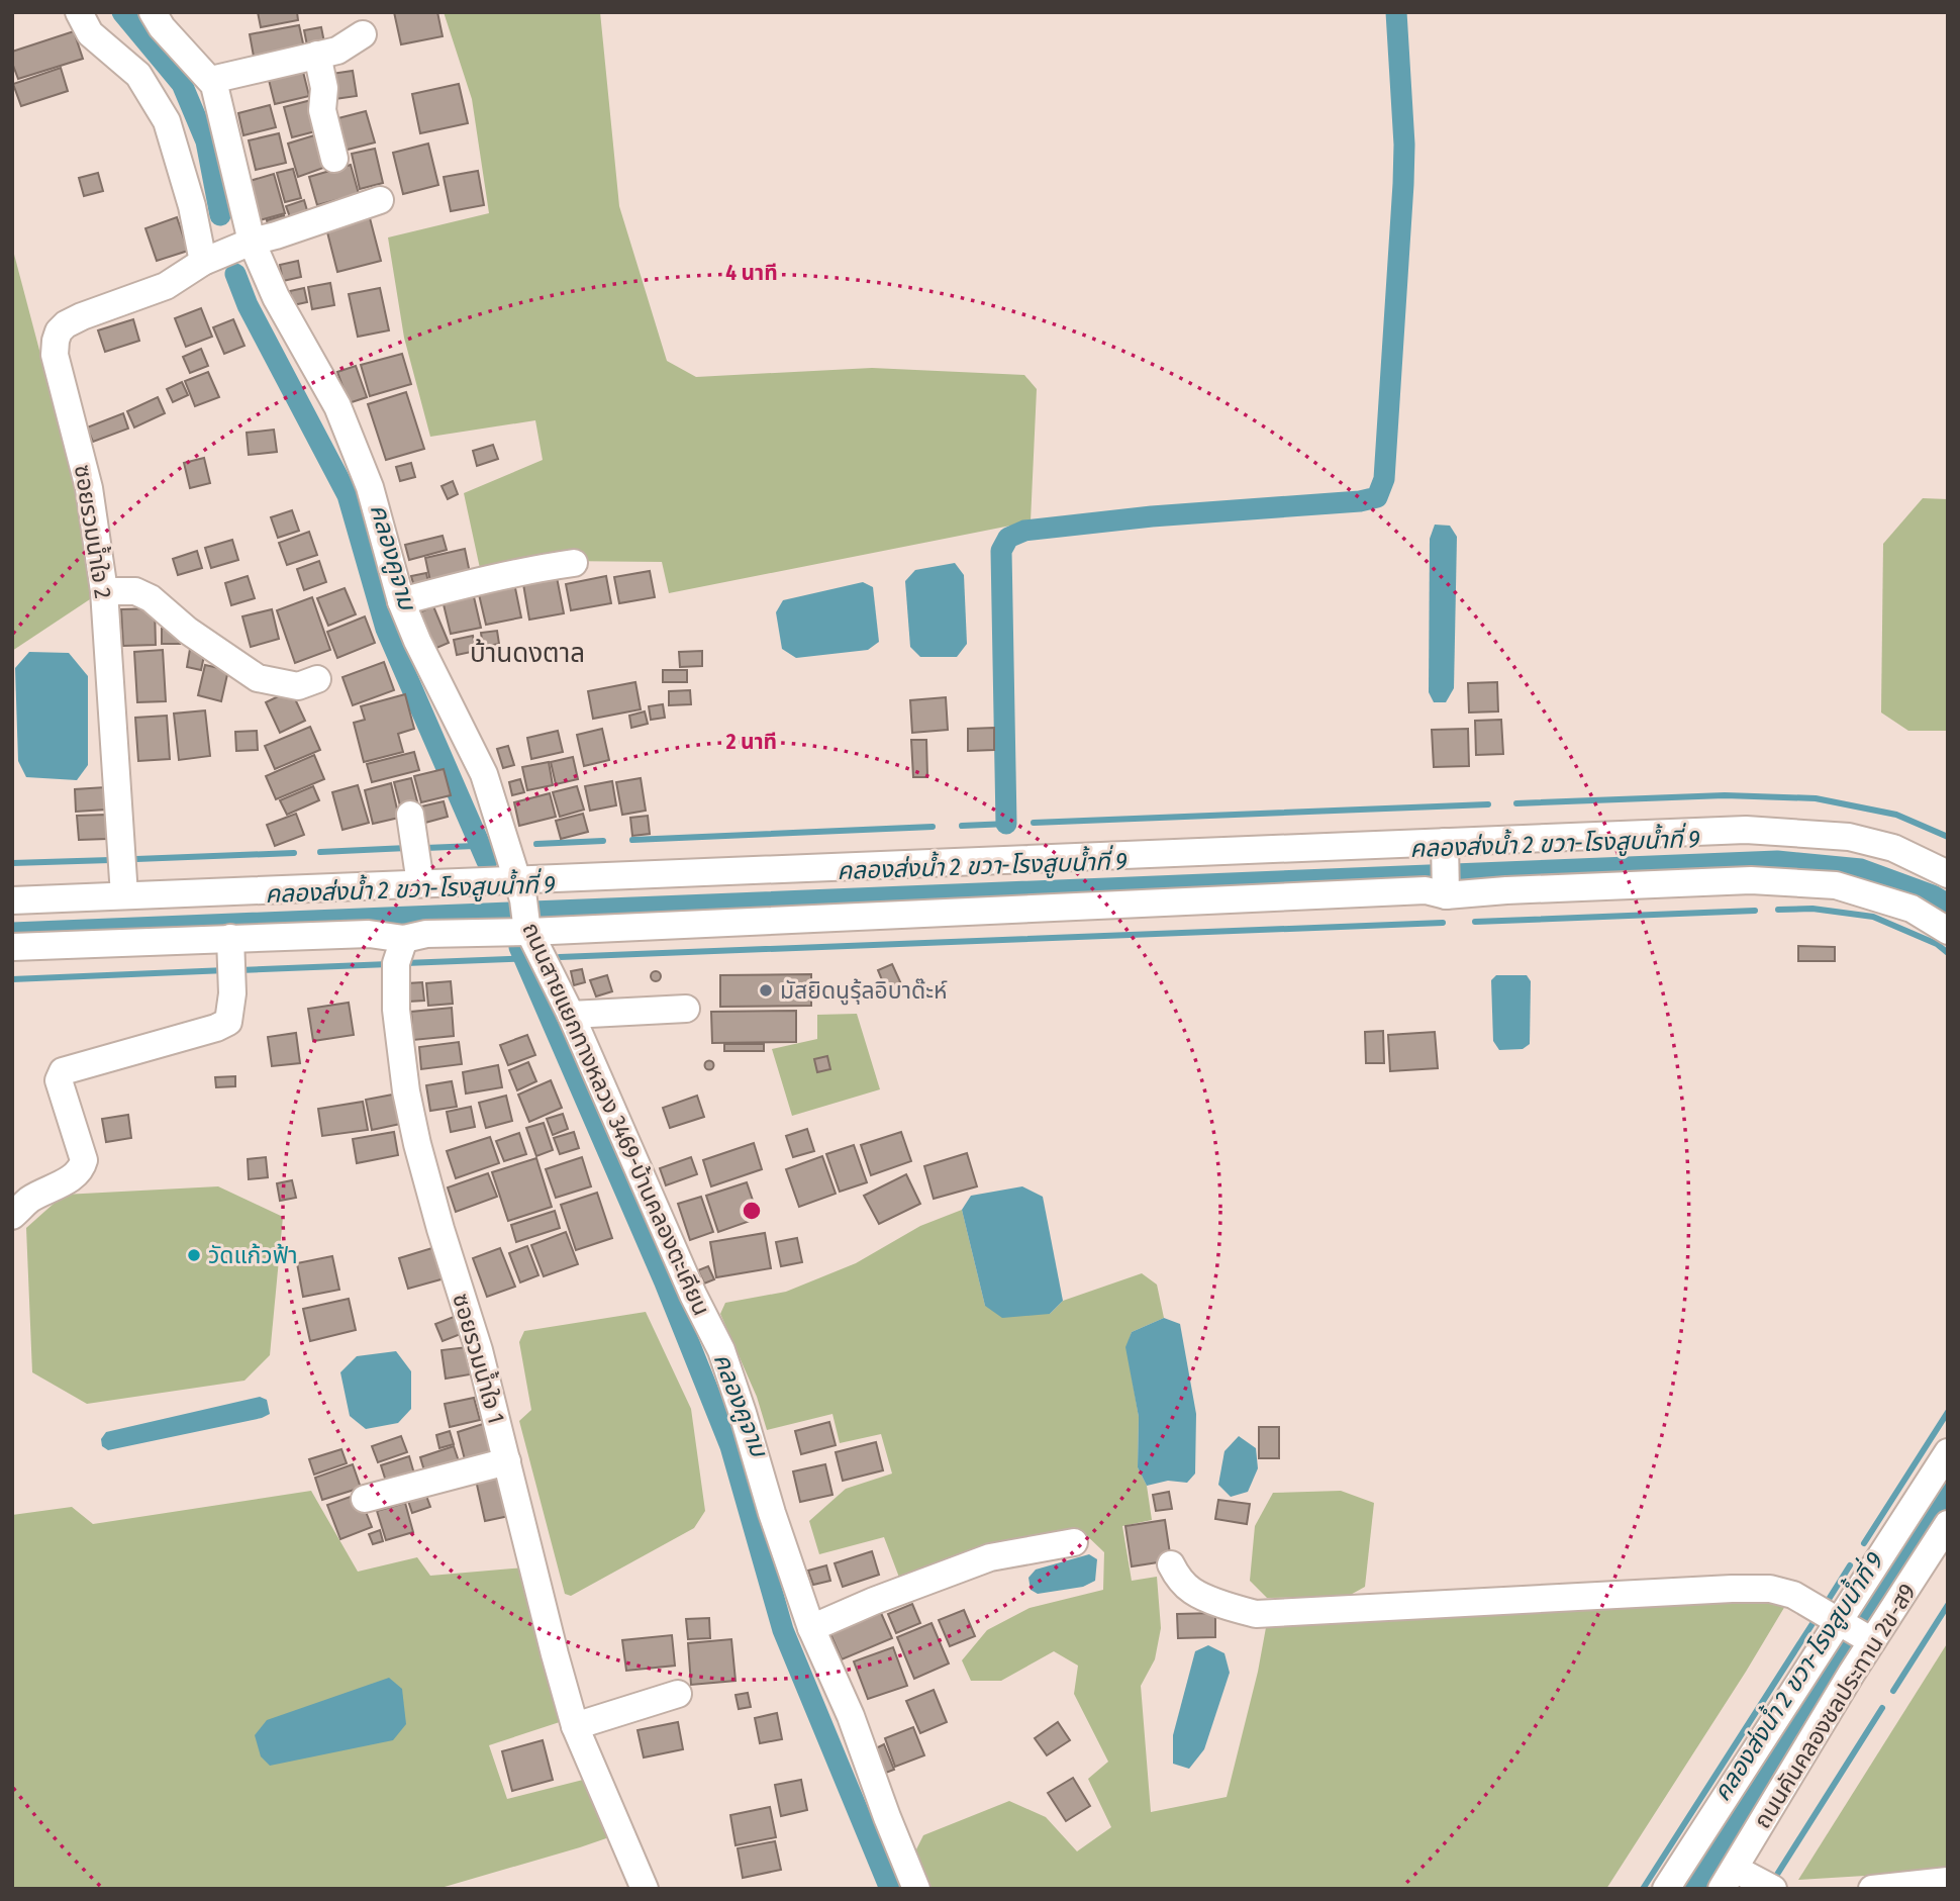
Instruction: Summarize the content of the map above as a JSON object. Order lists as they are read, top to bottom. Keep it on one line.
{"streets":{"street":["ซอยรวมน้ำใจ 2","ถนนสายแยกทางหลวง 3469-บ้านคลองตะเคียน","ซอยรวมน้ำใจ 1","ถนนคันคลองชลประทาน 2ข-ส9"]},"crossings":[["ซอยรวมน้ำใจ 2","ถนนสายแยกทางหลวง 3469-บ้านคลองตะเคียน"]],"districts":["บ้านดงตาล"],"water":["คลองคูจาม","คลองส่งน้ำ 2 ขวา-โรงสูบน้ำที่ 9"],"places":["มัสยิดนูรุ้ลอิบาด๊ะห์","วัดแก้วฟ้า"],"rings":["4 นาที","2 นาที"]}
